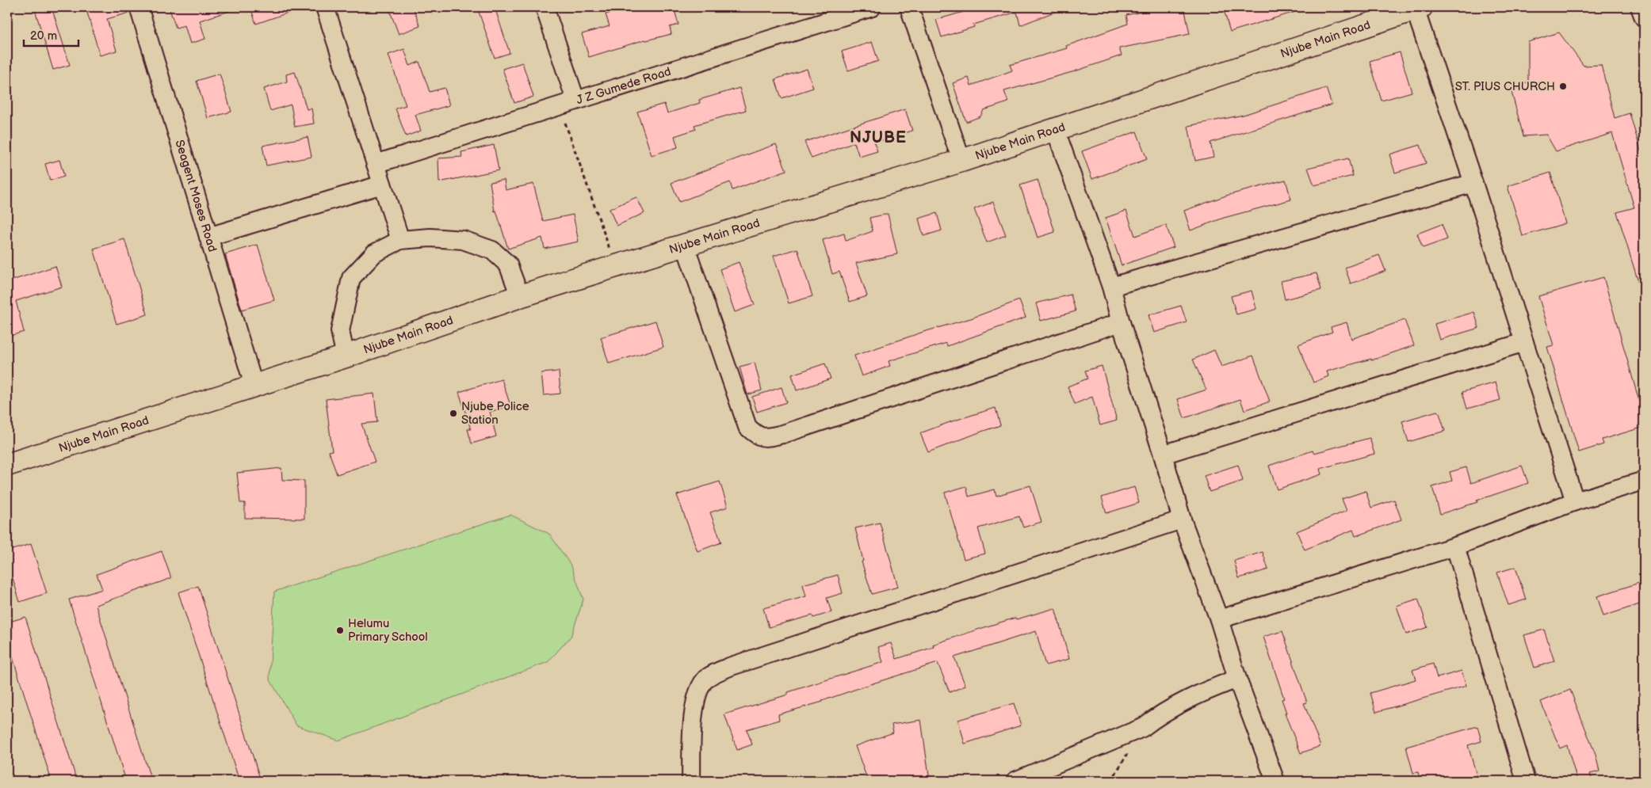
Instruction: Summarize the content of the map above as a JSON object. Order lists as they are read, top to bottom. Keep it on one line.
{"streets":{"street":["Njube Main Road","J Z Gumede Road","Seagent Moses Road"]},"crossings":[["Njube Main Road","Seagent Moses Road"]],"districts":["NJUBE"],"places":["ST. PIUS CHURCH","Njube Police Station","Helumu Primary School"],"scale_bar":"20 m"}
